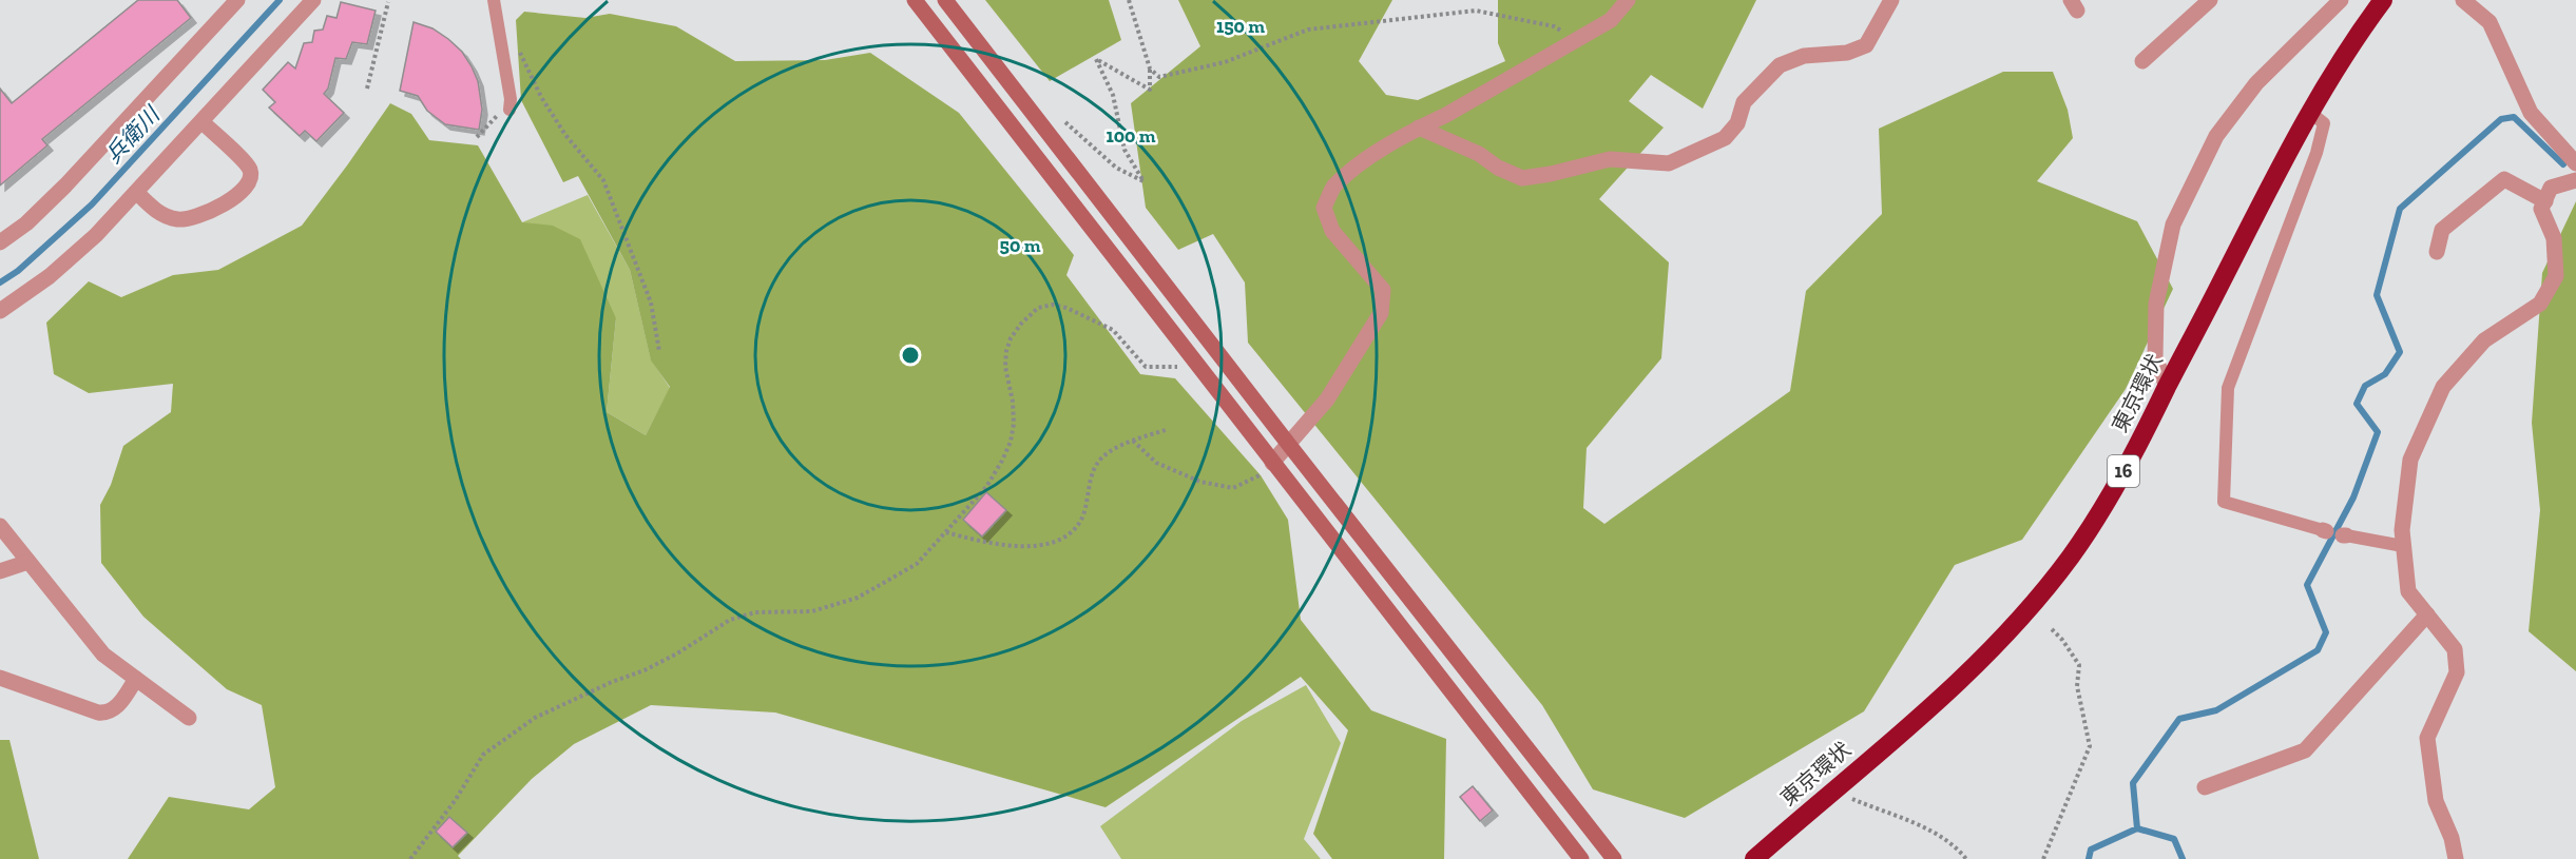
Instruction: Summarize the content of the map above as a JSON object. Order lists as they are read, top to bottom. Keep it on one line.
{"streets":{"highway":["東京環状","16"]},"water":["兵衛川"],"rings":["150 m","100 m","50 m"]}
